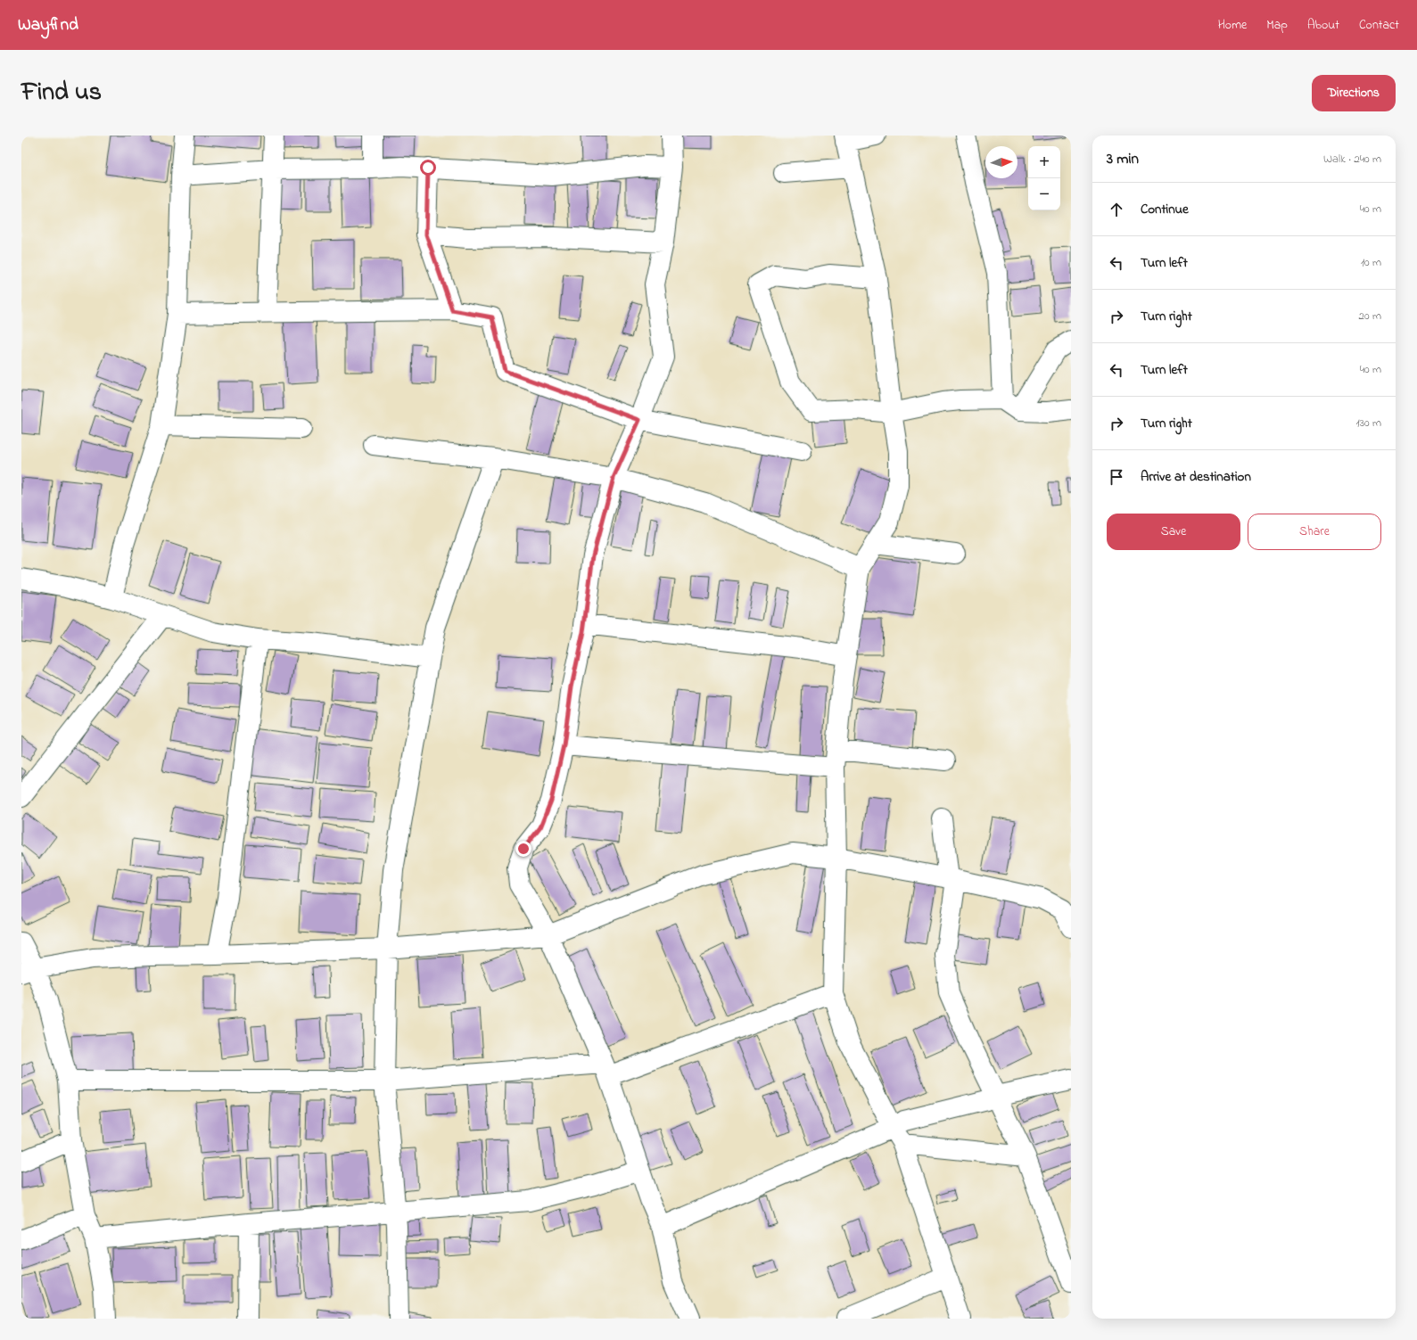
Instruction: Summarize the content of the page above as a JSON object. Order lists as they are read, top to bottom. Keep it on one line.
{"north":"right","page":{"header":"Wayfind","nav":["Home","Map","About","Contact"],"title":"Find us","buttons":["Directions",["Save","Share"]],"heading":["3 min","Walk · 240 m"],"map_buttons":["+","−"],"list":[["Continue","40 m"],["Turn left","10 m"],["Turn right","20 m"],["Turn left","40 m"],["Turn right","130 m"],"Arrive at destination"]}}
